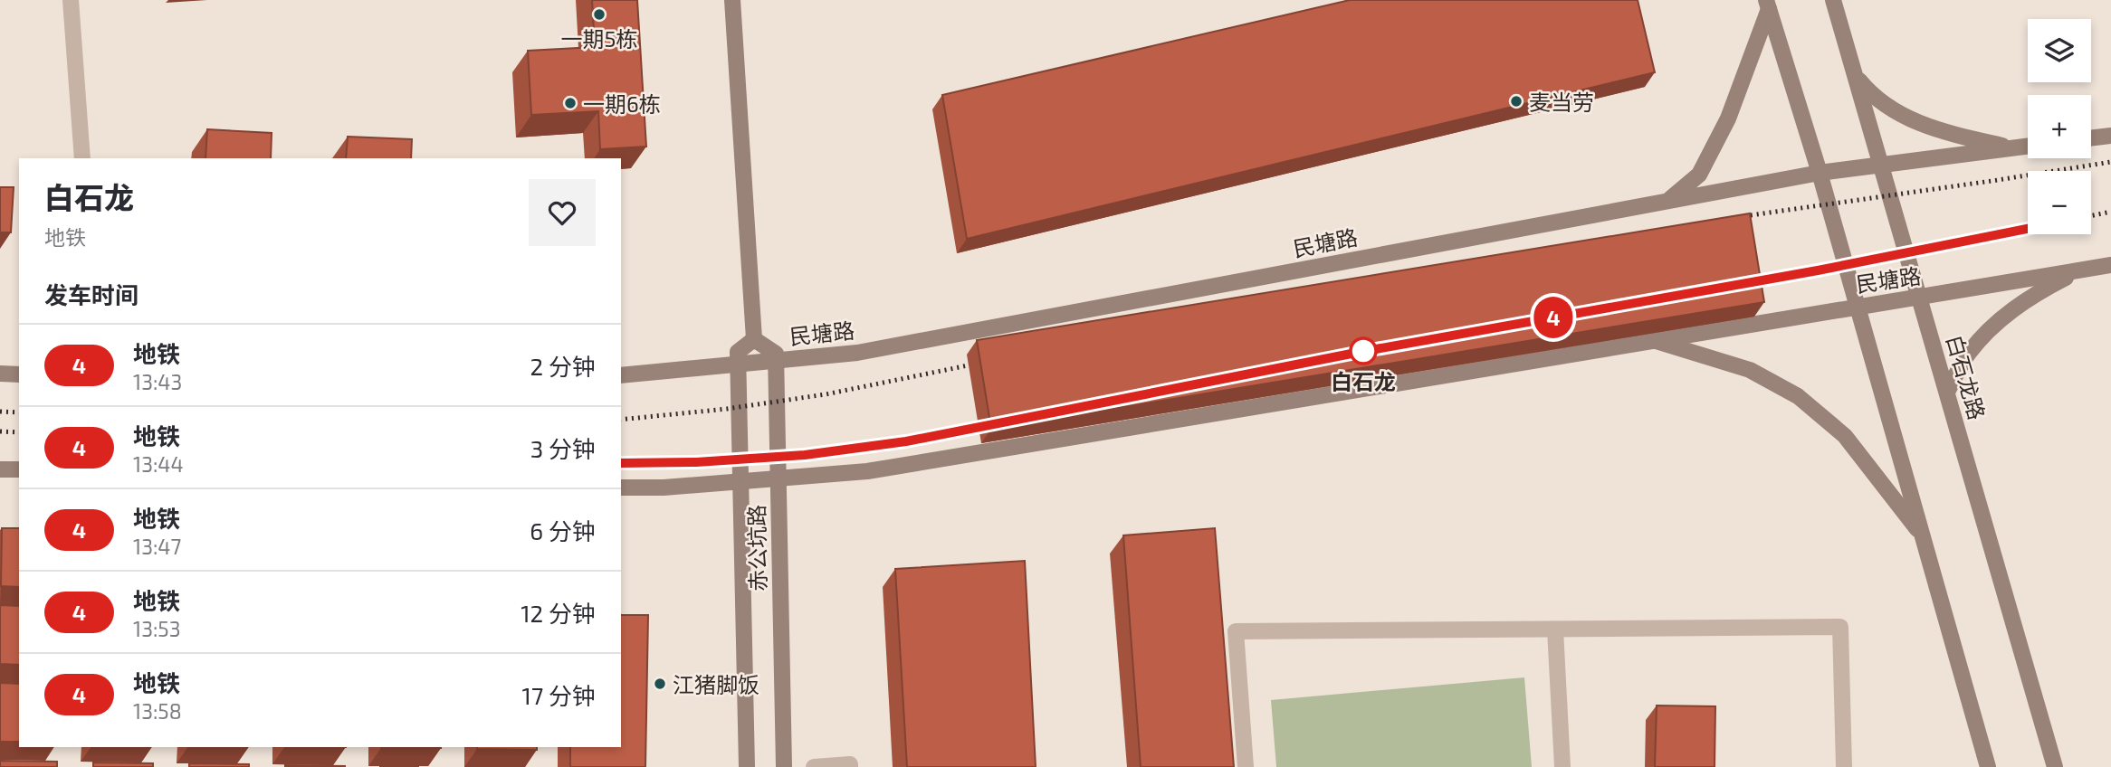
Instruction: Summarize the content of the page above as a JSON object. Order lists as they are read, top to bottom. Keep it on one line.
{"streets":{"main road":["民塘路","白石龙路","赤公坑路"]},"crossings":[["民塘路","白石龙路"],["民塘路","赤公坑路"]],"places":["一期5栋","麦当劳","一期6栋","白石龙","江猪脚饭"],"lines":["metro line 4"],"page":{"on_map":"4","map_buttons":["+","−"],"heading":[["白石龙","地铁"],"发车时间"],"list":[{"mark":"4","name":"地铁","note":"13:43","value":"2 分钟"},{"mark":"4","name":"地铁","note":"13:44","value":"3 分钟"},{"mark":"4","name":"地铁","note":"13:47","value":"6 分钟"},{"mark":"4","name":"地铁","note":"13:53","value":"12 分钟"},{"mark":"4","name":"地铁","note":"13:58","value":"17 分钟"}]}}
